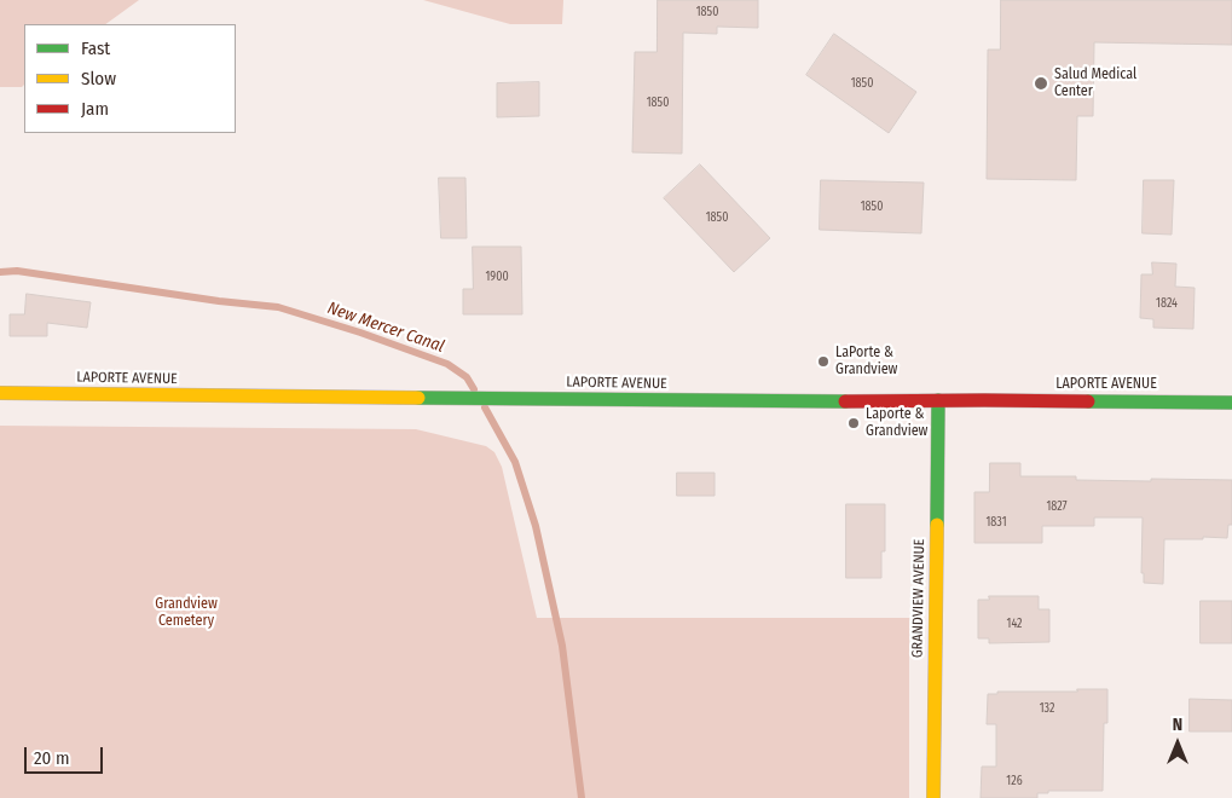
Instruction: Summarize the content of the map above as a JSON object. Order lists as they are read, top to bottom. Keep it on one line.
{"streets":{"street":["LAPORTE AVENUE","GRANDVIEW AVENUE"]},"crossings":[["LAPORTE AVENUE","GRANDVIEW AVENUE"]],"water":["New Mercer Canal"],"parks":["Grandview Cemetery"],"places":["Salud Medical Center","LaPorte & Grandview","Laporte & Grandview"],"house_numbers":["1850","1850","1850","1850","1850","1900","1824","1827","1831","142","132","126"],"legend":["Fast","Slow","Jam"],"scale_bar":"20 m","north":"top"}
